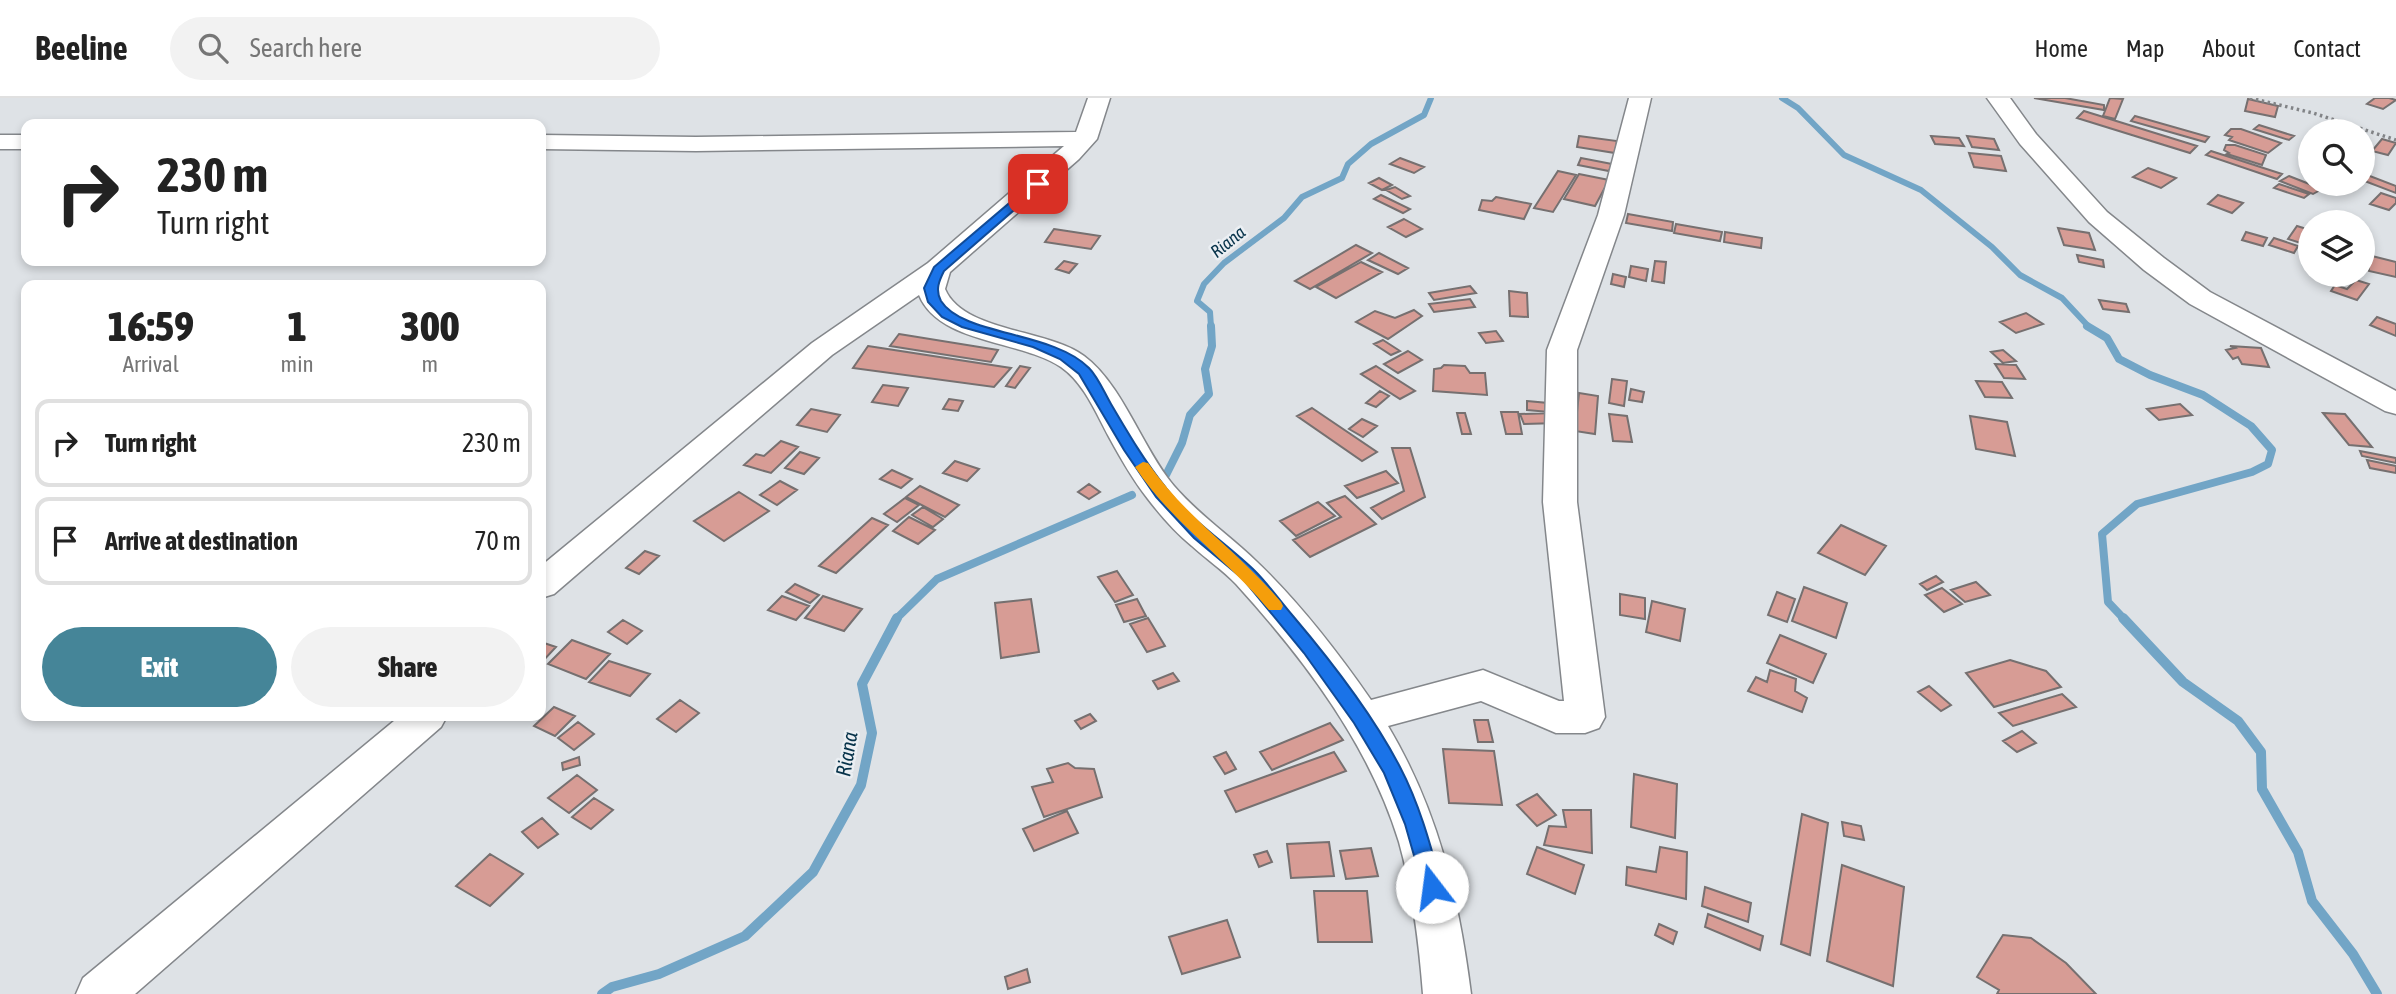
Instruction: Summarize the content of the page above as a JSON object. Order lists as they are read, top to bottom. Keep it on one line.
{"water":["Riana"],"page":{"header":"Beeline","search":"Search here","nav":["Home","Map","About","Contact"],"turn":["230 m","Turn right"],"eta":["16:59","Arrival","1","min","300","m"],"list":[{"name":"Turn right","value":"230 m"},{"name":"Arrive at destination","value":"70 m"}],"buttons":["Exit","Share"]}}
